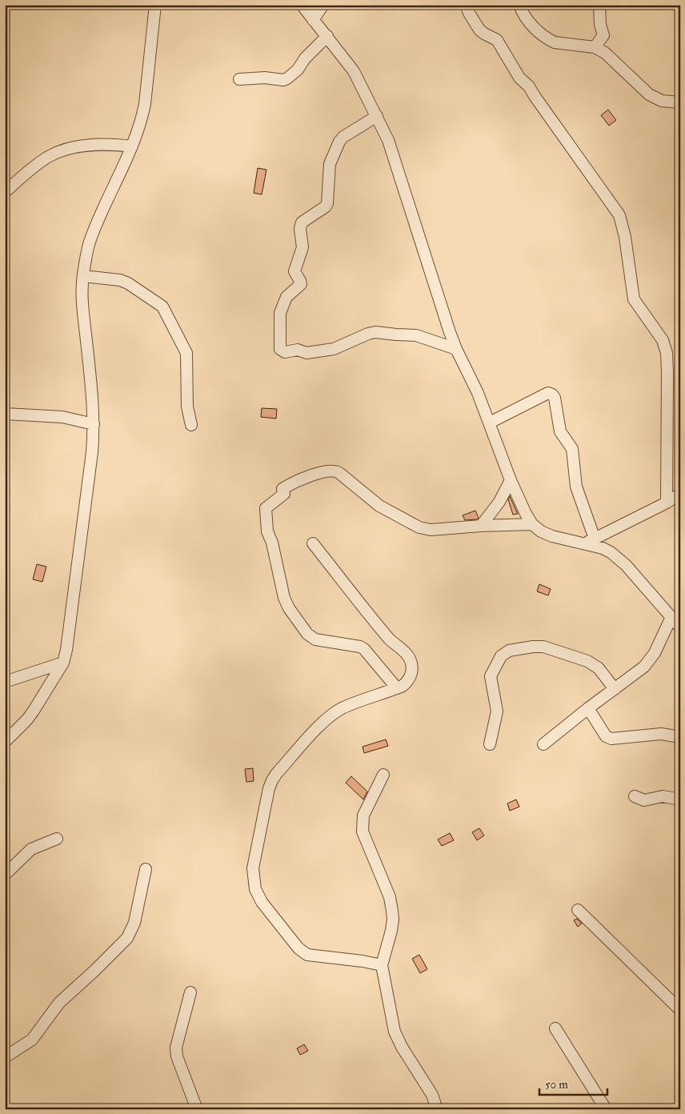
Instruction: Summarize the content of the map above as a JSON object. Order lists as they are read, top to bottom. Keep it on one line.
{"scale_bar":"50 m"}
